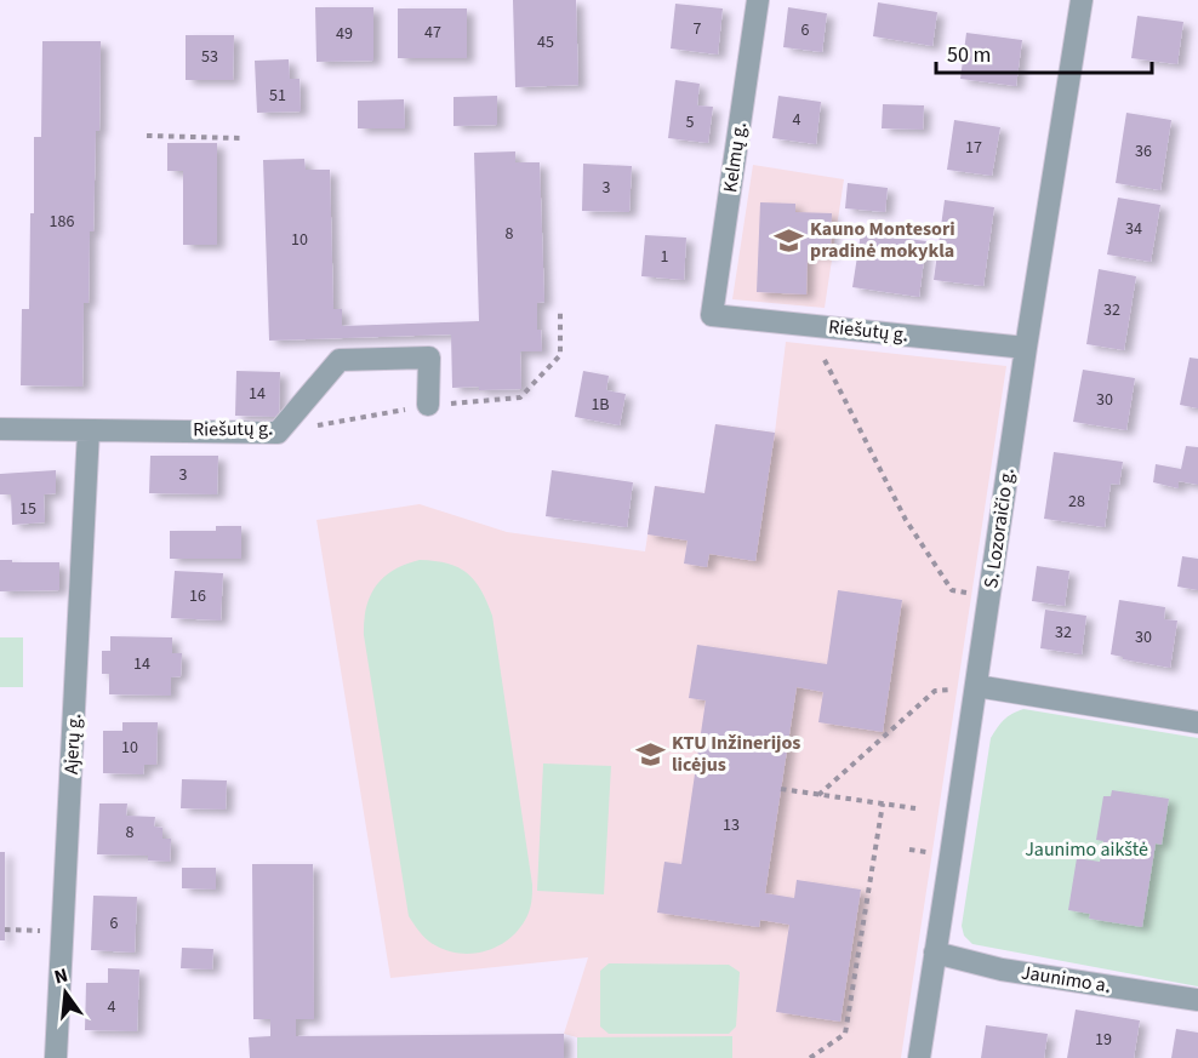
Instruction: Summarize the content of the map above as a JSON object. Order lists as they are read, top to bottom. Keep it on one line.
{"streets":{"street":["Kelmų g.","Riešutų g.","S. Lozoraičio g.","Ajerų g.","Jaunimo a."]},"crossings":[["Kelmų g.","Riešutų g."],["Riešutų g.","S. Lozoraičio g."],["Riešutų g.","Ajerų g."],["S. Lozoraičio g.","Jaunimo a."]],"parks":["Jaunimo aikštė"],"places":{"school or university":["Kauno Montesori pradinė mokykla","KTU Inžinerijos licėjus"]},"house_numbers":["7","6","47","49","45","53","51","4","5","17","36","3","186","34","8","10","1","32","14","30","1B","3","28","15","16","32","30","14","10","13","8","6","4","19"],"scale_bar":"50 m","north":"top"}
